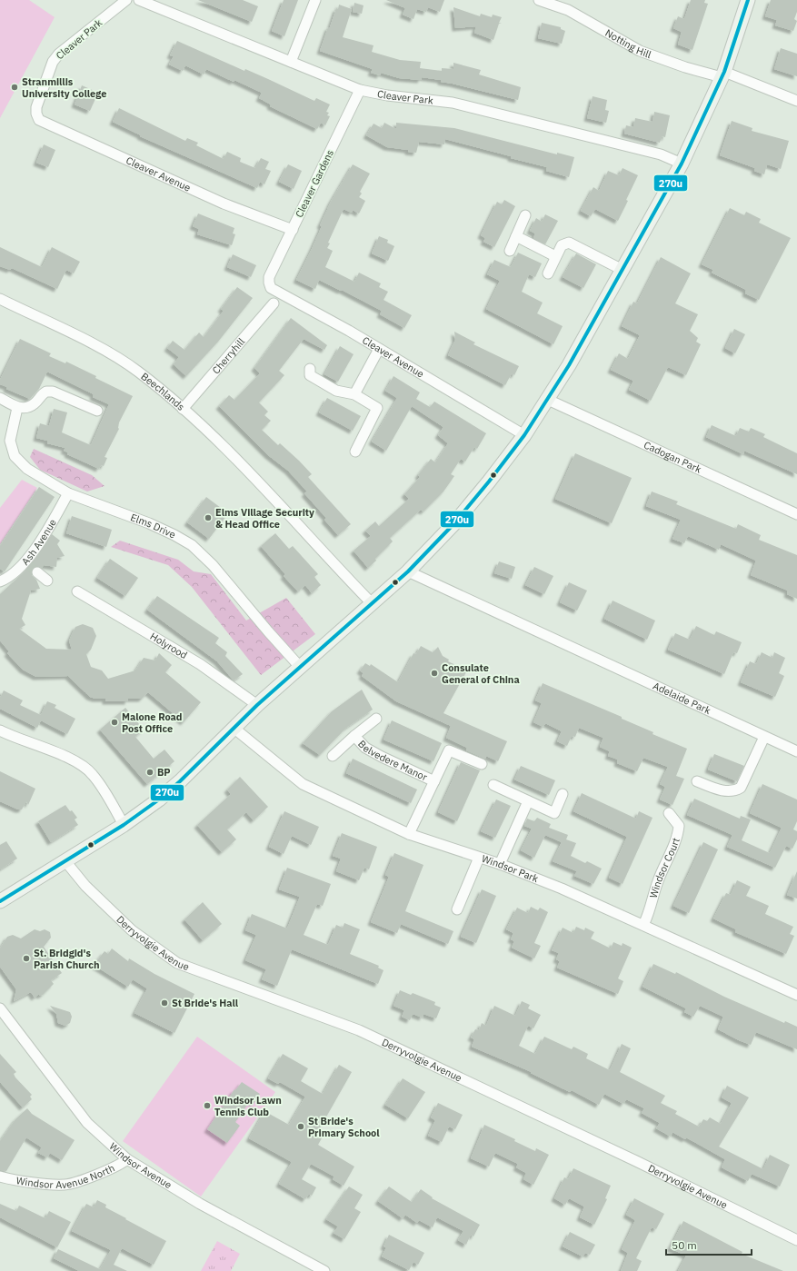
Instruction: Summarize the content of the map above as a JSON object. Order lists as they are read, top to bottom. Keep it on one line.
{"streets":{"street":["Cleaver Park","Notting Hill","Cleaver Avenue","Cleaver Gardens","Cherryhill","Beechlands","Cadogan Park","Elms Drive","Ash Avenue","Holyrood","Adelaide Park","Belvedere Manor","Windsor Court","Windsor Park","Derryvolgie Avenue","Windsor Avenue","Windsor Avenue North"]},"crossings":[["Cleaver Park","Cleaver Avenue"],["Cleaver Park","Cleaver Gardens"],["Cleaver Avenue","Cleaver Gardens"],["Cherryhill","Beechlands"],["Elms Drive","Ash Avenue"],["Belvedere Manor","Windsor Park"],["Windsor Court","Windsor Park"],["Windsor Avenue","Windsor Avenue North"]],"places":["Stranmillis University College","Elms Village Security & Head Office","Consulate General of China","Malone Road Post Office","BP","St. Bridgid's Parish Church","St Bride's Hall","Windsor Lawn Tennis Club","St Bride's Primary School"],"lines":["transit line 270u"],"scale_bar":"50 m"}
